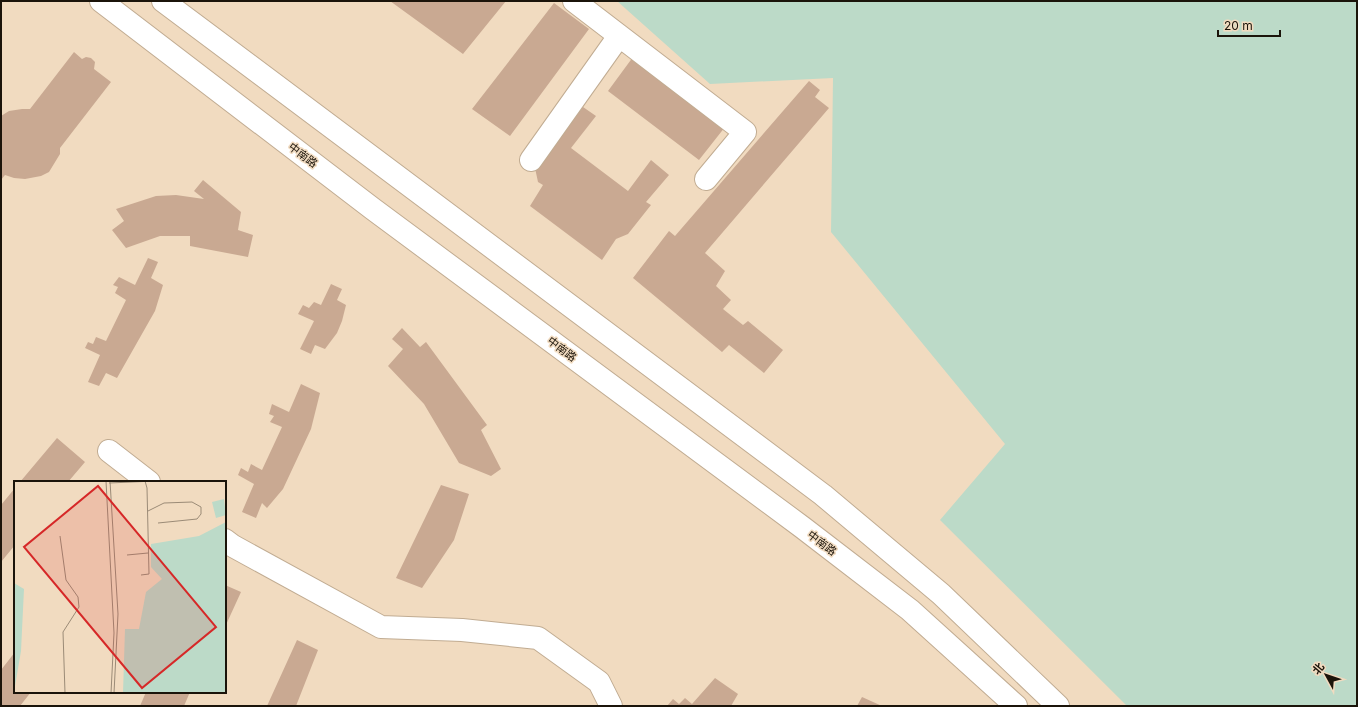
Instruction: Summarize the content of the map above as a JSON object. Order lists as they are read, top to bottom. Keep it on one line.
{"streets":{"main road":["中南路"]},"scale_bar":"20 m","north":"top left"}
